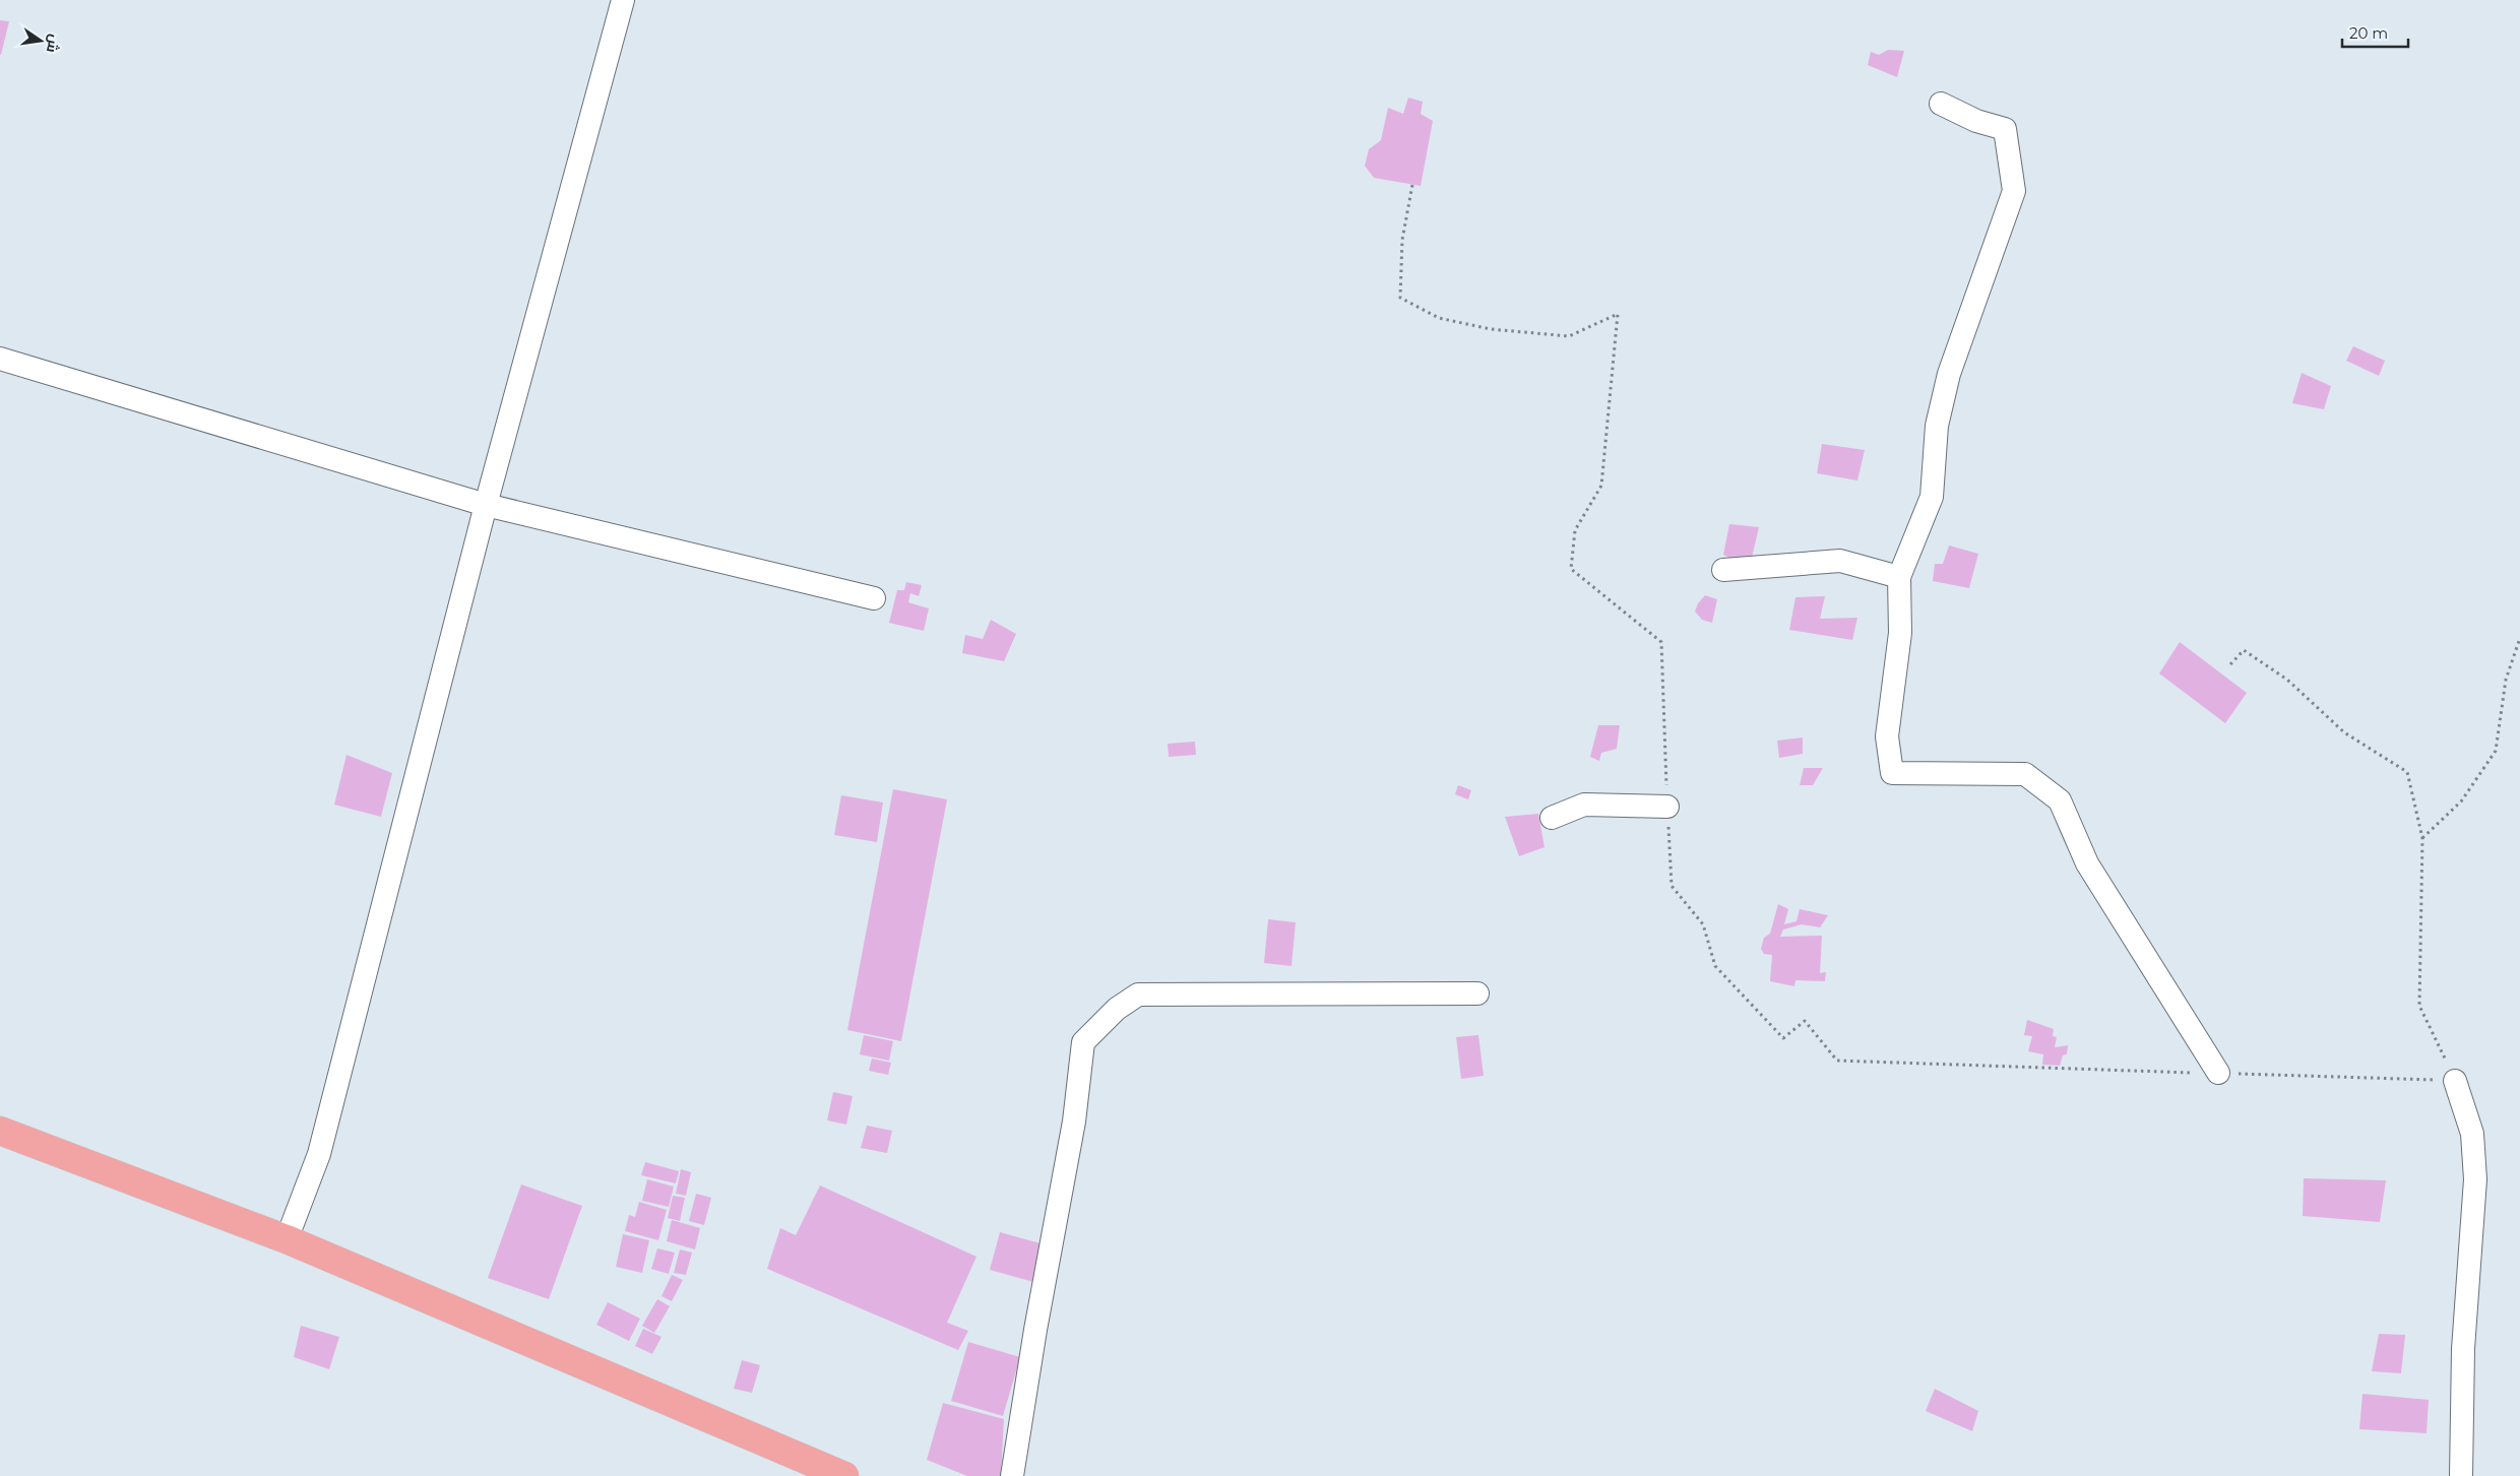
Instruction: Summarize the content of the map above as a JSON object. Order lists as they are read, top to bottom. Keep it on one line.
{"scale_bar":"20 m","north":"right"}
